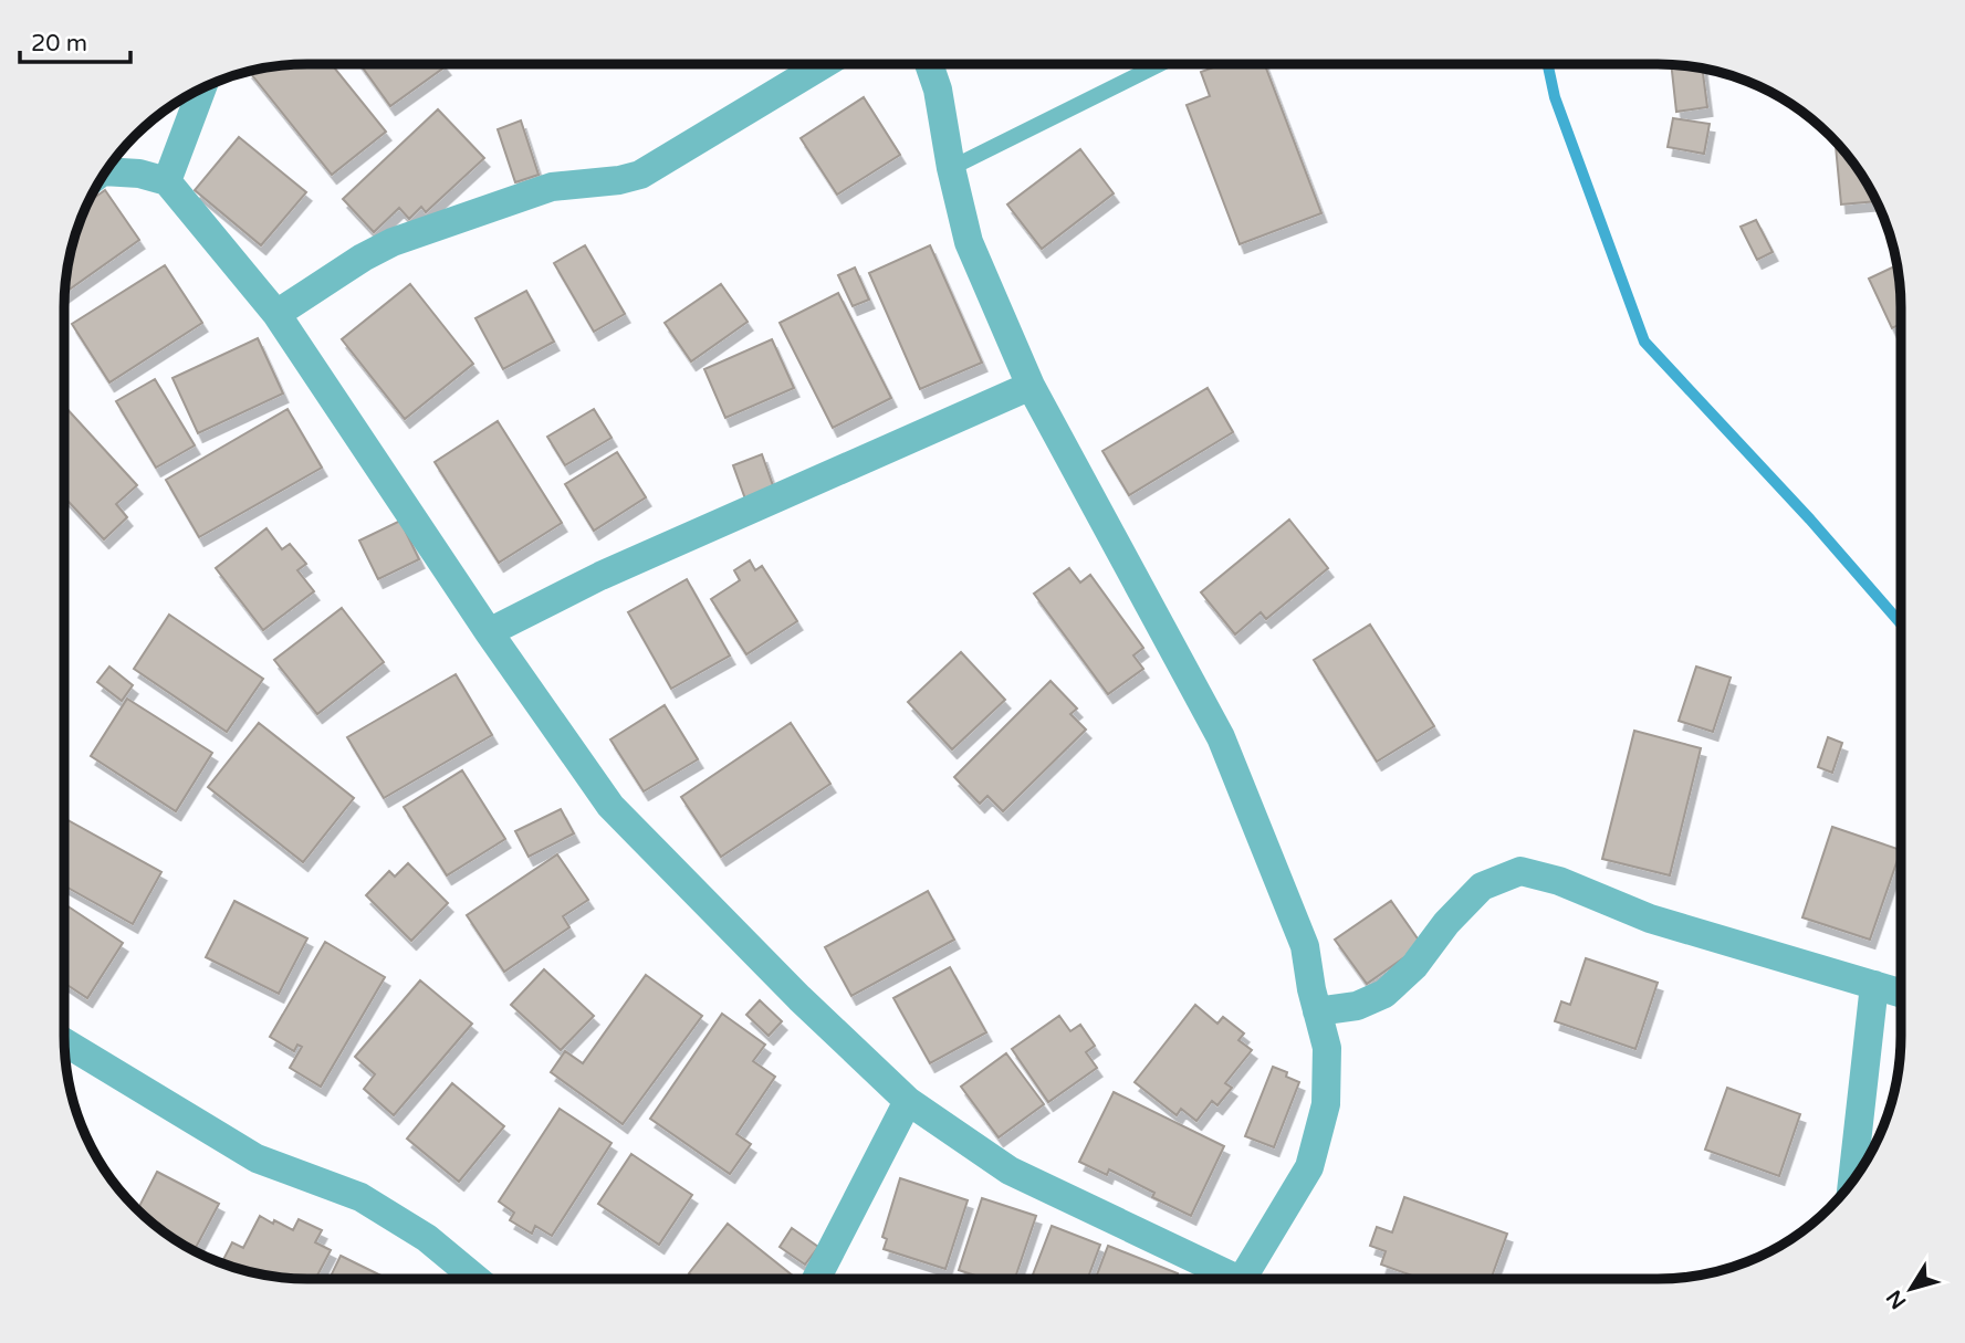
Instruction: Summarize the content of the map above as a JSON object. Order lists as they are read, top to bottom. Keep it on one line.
{"scale_bar":"20 m","north":"bottom left"}
